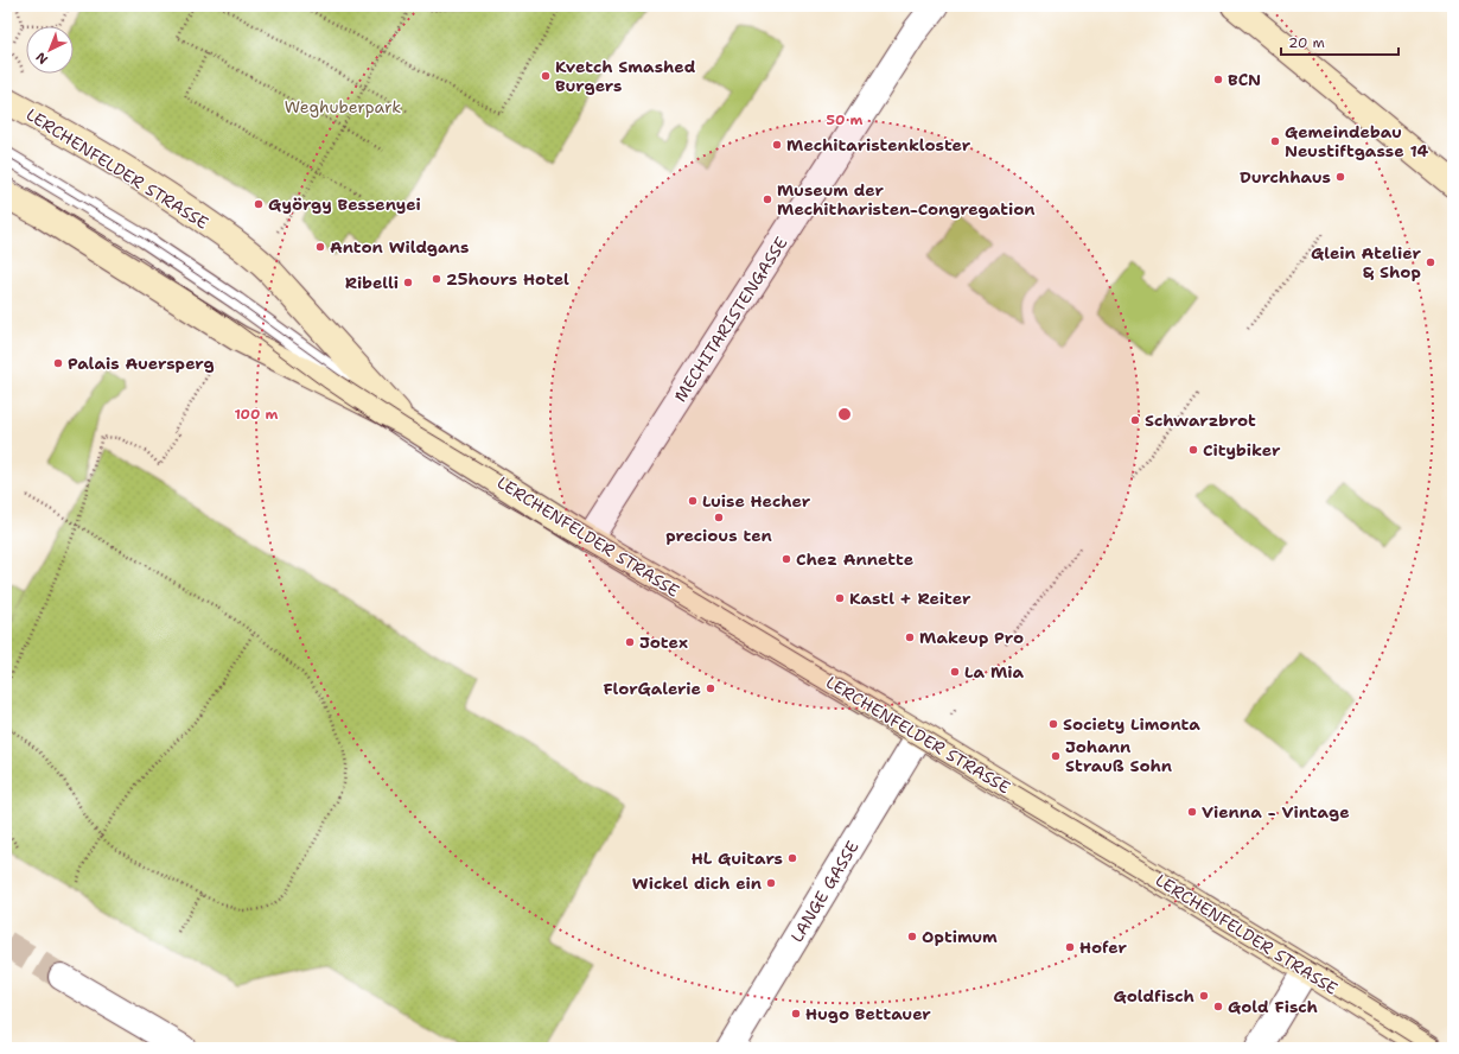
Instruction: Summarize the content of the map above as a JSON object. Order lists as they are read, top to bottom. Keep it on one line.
{"streets":{"main road":["LERCHENFELDER STRASSE"],"street":["MECHITARISTENGASSE","LANGE GASSE"]},"crossings":[["LERCHENFELDER STRASSE","MECHITARISTENGASSE"],["LERCHENFELDER STRASSE","LANGE GASSE"]],"parks":["Weghuberpark"],"places":["Kvetch Smashed Burgers","BCN","Gemeindebau Neustiftgasse 14","Mechitaristenkloster","Durchhaus","Museum der Mechitharisten-Congregation","György Bessenyei","Anton Wildgans","Glein Atelier & Shop","25hours Hotel","Ribelli","Palais Auersperg","Schwarzbrot","Citybiker","Luise Hecher","precious ten","Chez Annette","Kastl + Reiter","Makeup Pro","Jotex","La Mia","FlorGalerie","Society Limonta","Johann Strauß Sohn","Vienna - Vintage","HL Guitars","Wickel dich ein","Optimum","Hofer","Goldfisch","Gold Fisch","Hugo Bettauer"],"scale_bar":"20 m","north":"bottom left","rings":["50 m","100 m"]}
